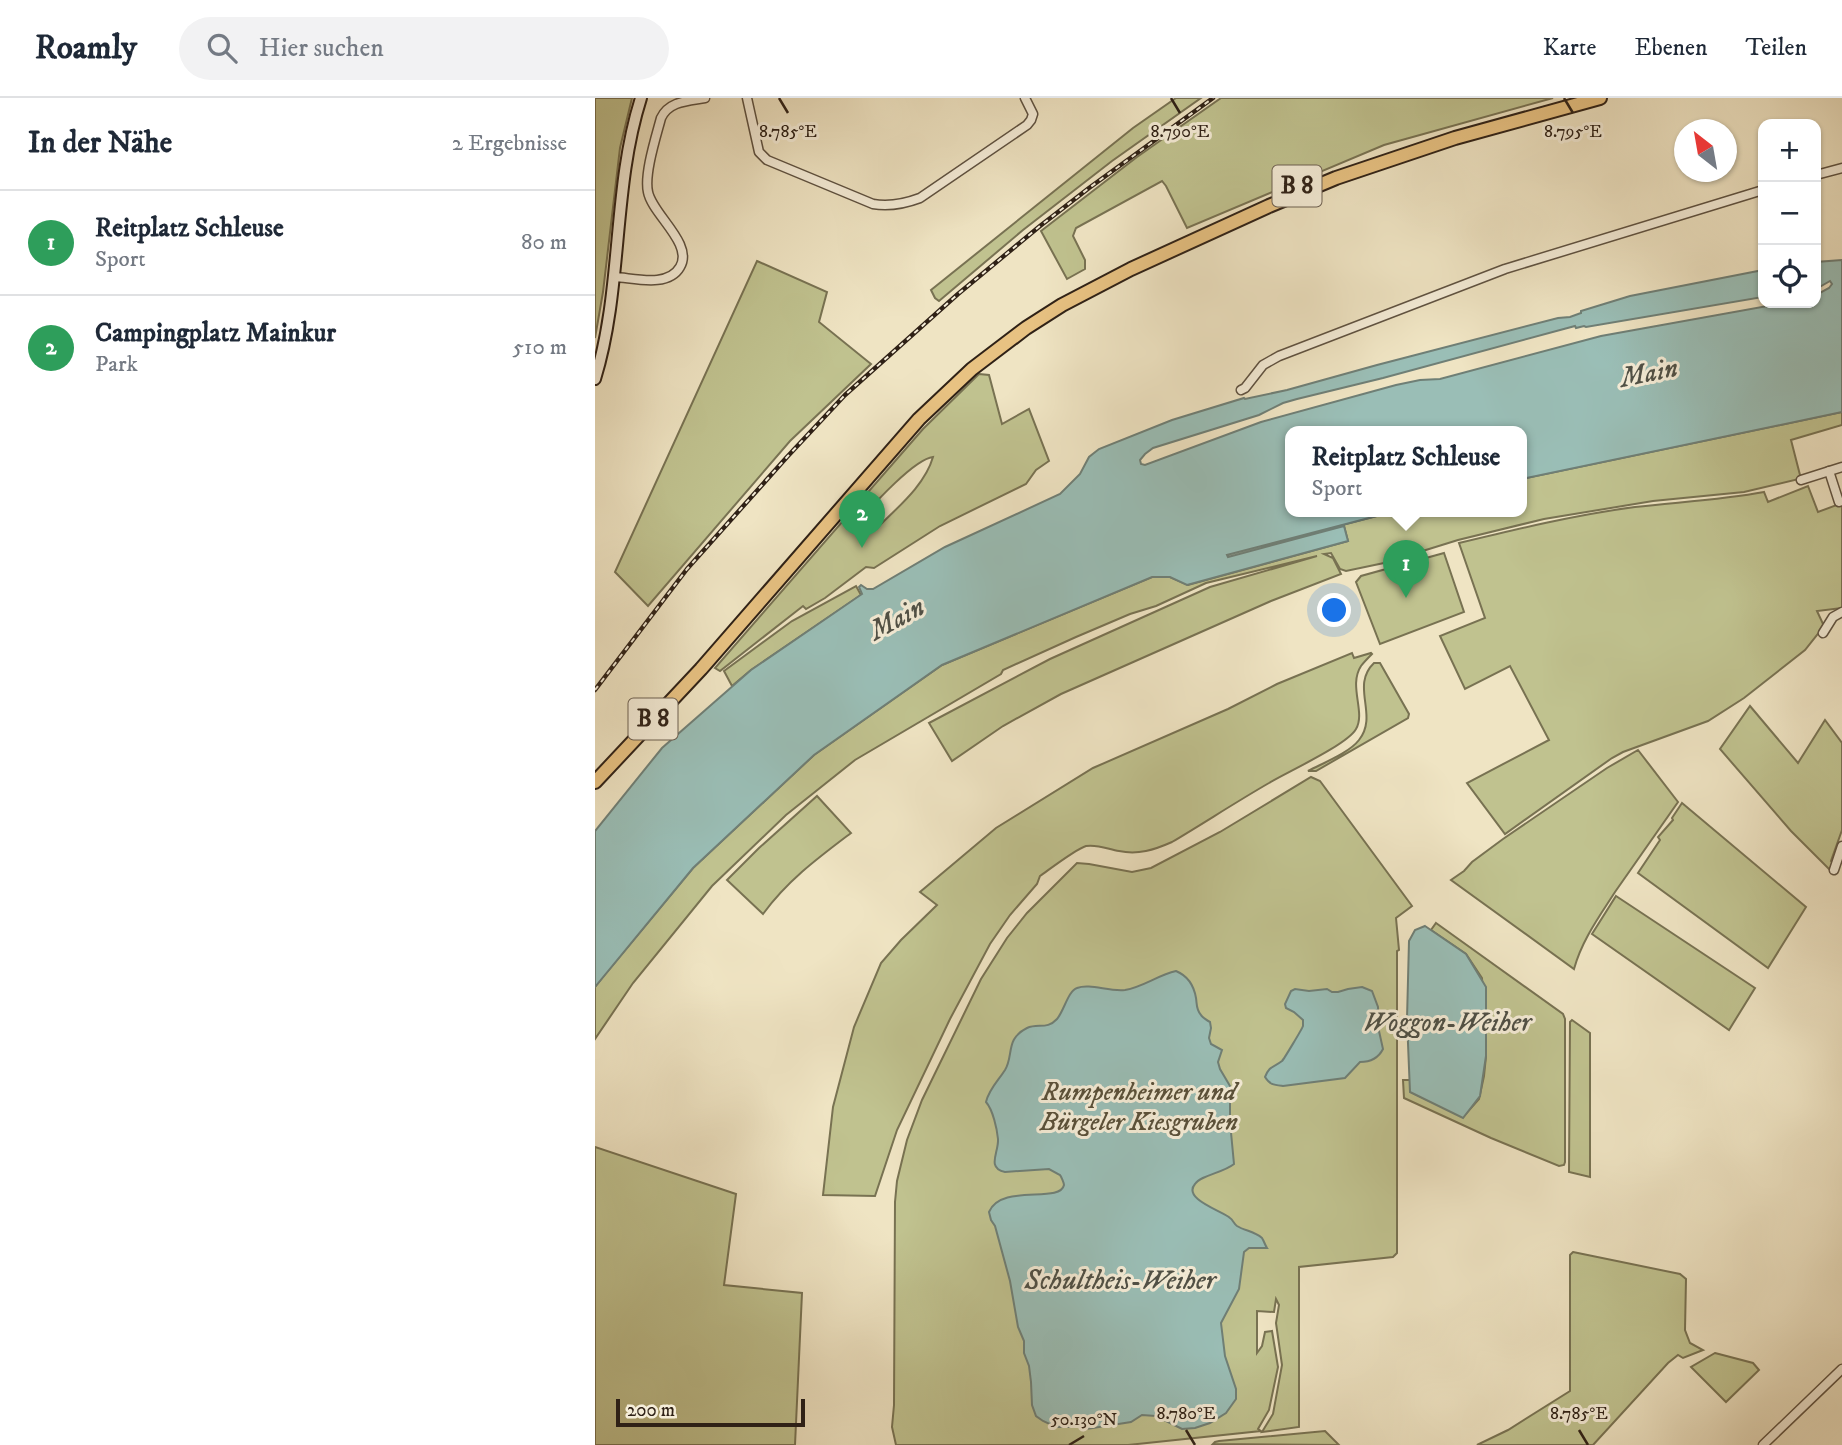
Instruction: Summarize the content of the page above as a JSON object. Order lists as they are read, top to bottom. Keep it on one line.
{"streets":{"main road":["B 8"]},"water":["Main","Woggon-Weiher","Schultheis-Weiher"],"parks":["Rumpenheimer und Bürgeler Kiesgruben"],"scale_bar":"200 m","north":"top left","page":{"header":"Roamly","search":"Hier suchen","nav":["Karte","Ebenen","Teilen"],"heading":["In der Nähe","2 Ergebnisse"],"map_buttons":["+","−"],"list":[{"mark":"1","name":"Reitplatz Schleuse","note":"Sport","value":"80 m"},{"mark":"2","name":"Campingplatz Mainkur","note":"Park","value":"510 m"}],"popup":["Reitplatz Schleuse","Sport"],"pins":["2","1"],"scale":"200 m"},"coordinates":["8.785°E","8.790°E","8.795°E","8.780°E","50.130°N"]}
